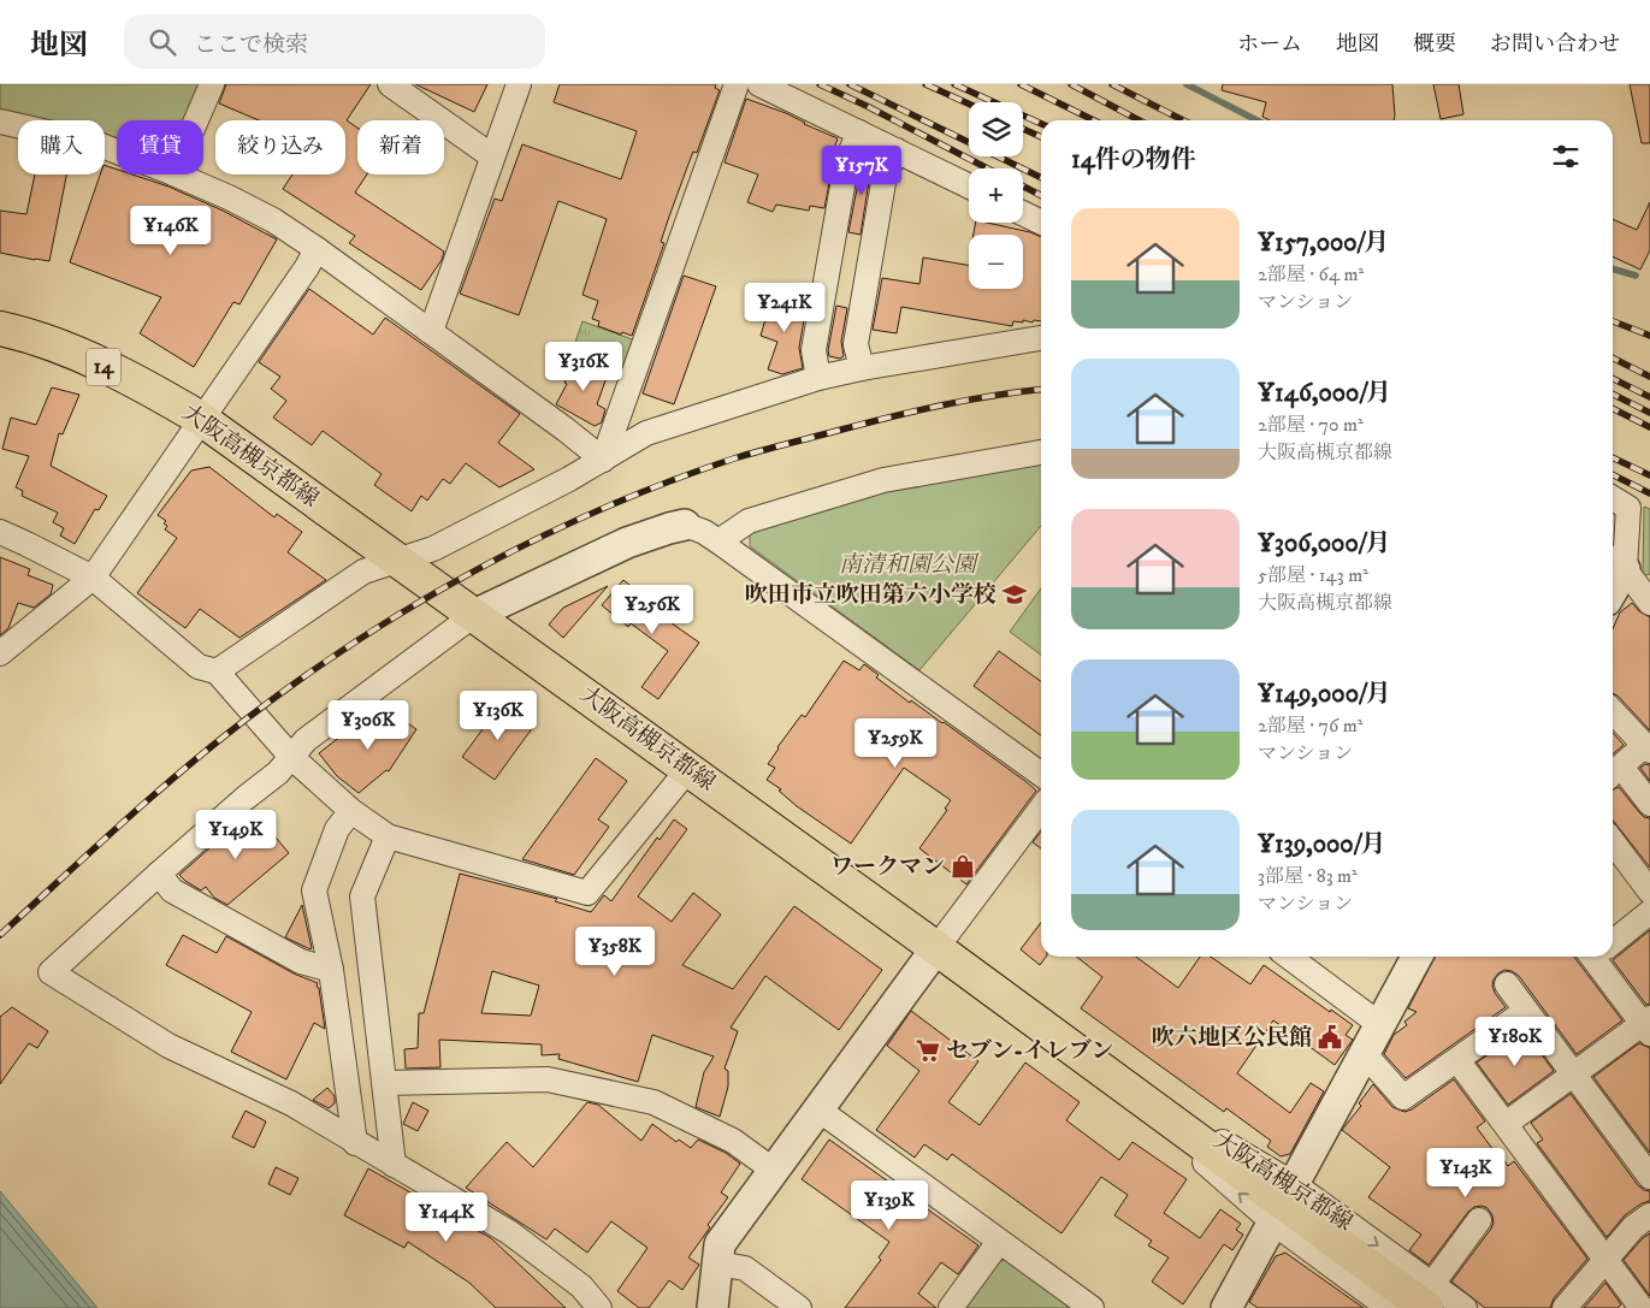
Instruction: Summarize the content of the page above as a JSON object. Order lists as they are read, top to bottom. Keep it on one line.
{"streets":{"main road":["14","大阪高槻京都線"]},"parks":["南清和園公園"],"places":{"school or university":["吹田市立吹田第六小学校"],"shop":["ワークマン"],"public building":["吹六地区公民館"],"supermarket":["セブン-イレブン"]},"page":{"header":"地図","search":"ここで検索","nav":["ホーム","地図","概要","お問い合わせ"],"map_buttons":["+","−"],"chip":["購入","賃貸","絞り込み","新着"],"heading":"14件の物件","price":["¥157K","¥146K","¥241K","¥316K","¥256K","¥136K","¥306K","¥259K","¥149K","¥358K","¥180K","¥143K","¥139K","¥144K"],"list":[{"name":"¥157,000/月","note":"2部屋 · 64 m² · マンション"},{"name":"¥146,000/月","note":"2部屋 · 70 m² · 大阪高槻京都線"},{"name":"¥306,000/月","note":"5部屋 · 143 m² · 大阪高槻京都線"},{"name":"¥149,000/月","note":"2部屋 · 76 m² · マンション"},{"name":"¥139,000/月","note":"3部屋 · 83 m² · マンション"}]}}
